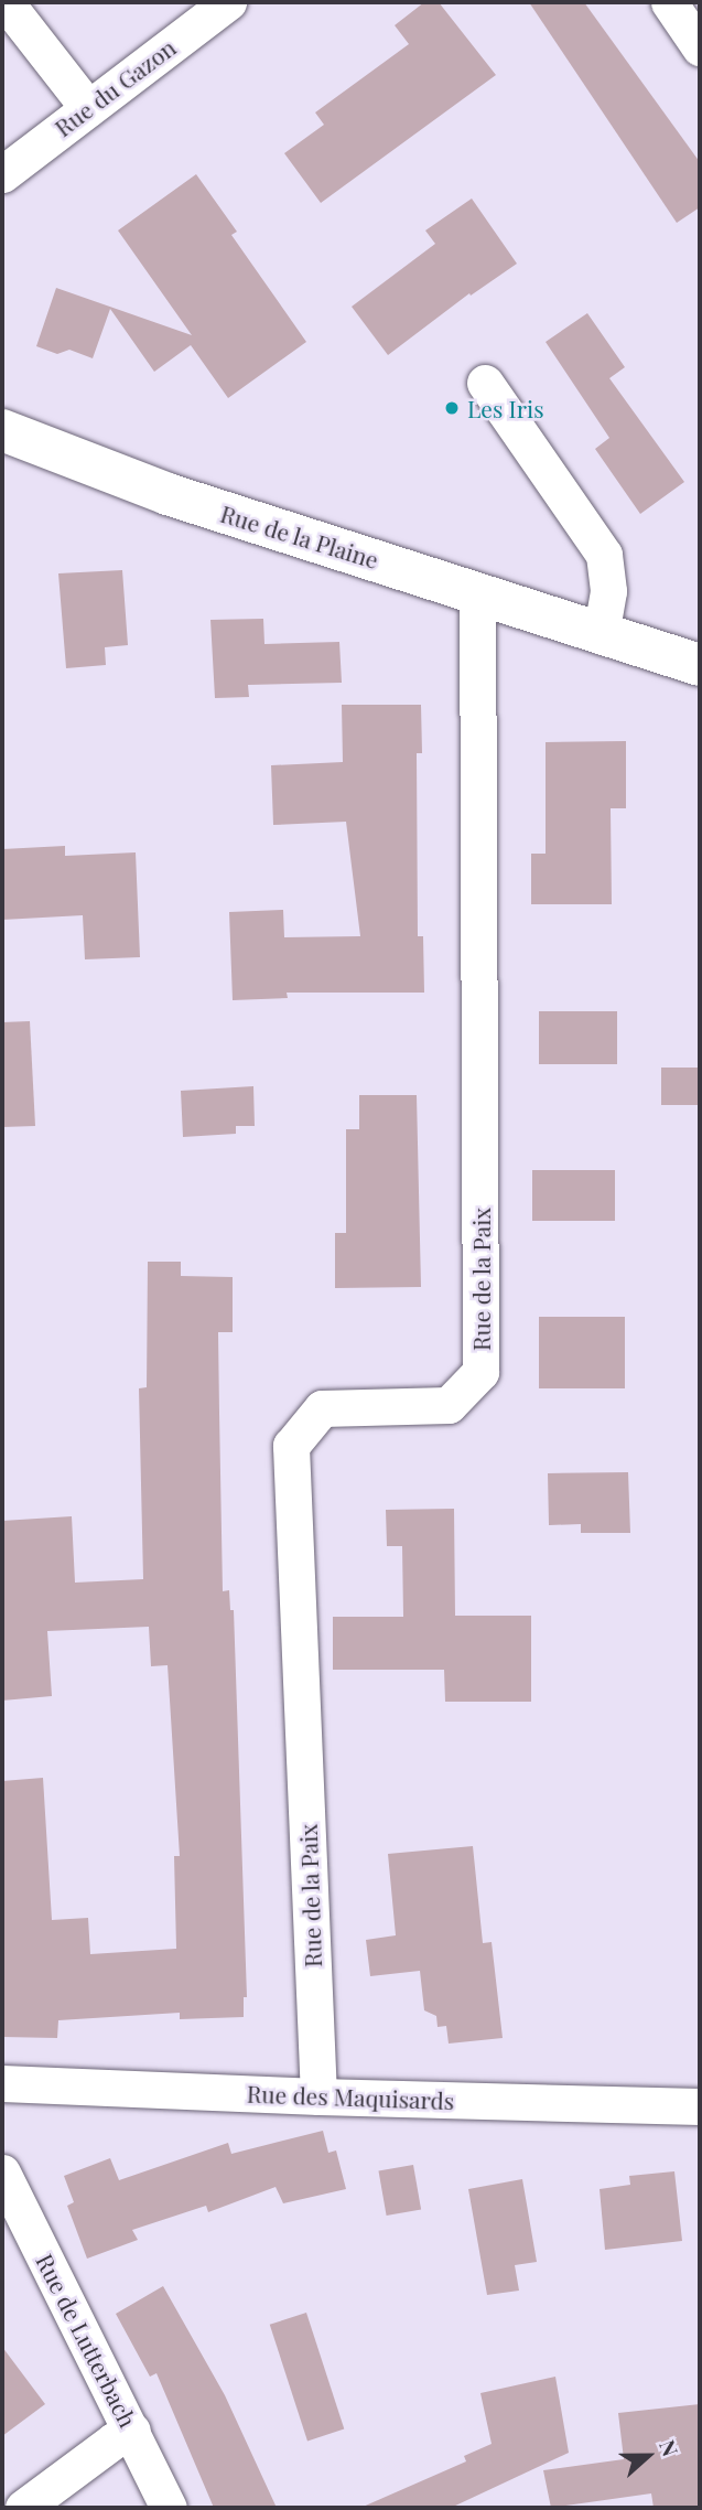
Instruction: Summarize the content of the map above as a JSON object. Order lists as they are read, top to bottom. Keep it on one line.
{"streets":{"street":["Rue du Gazon","Rue de la Plaine","Rue de la Paix","Rue des Maquisards","Rue de Lutterbach"]},"crossings":[["Rue de la Plaine","Rue de la Paix"],["Rue de la Paix","Rue des Maquisards"]],"places":["Les Iris"],"north":"right"}
